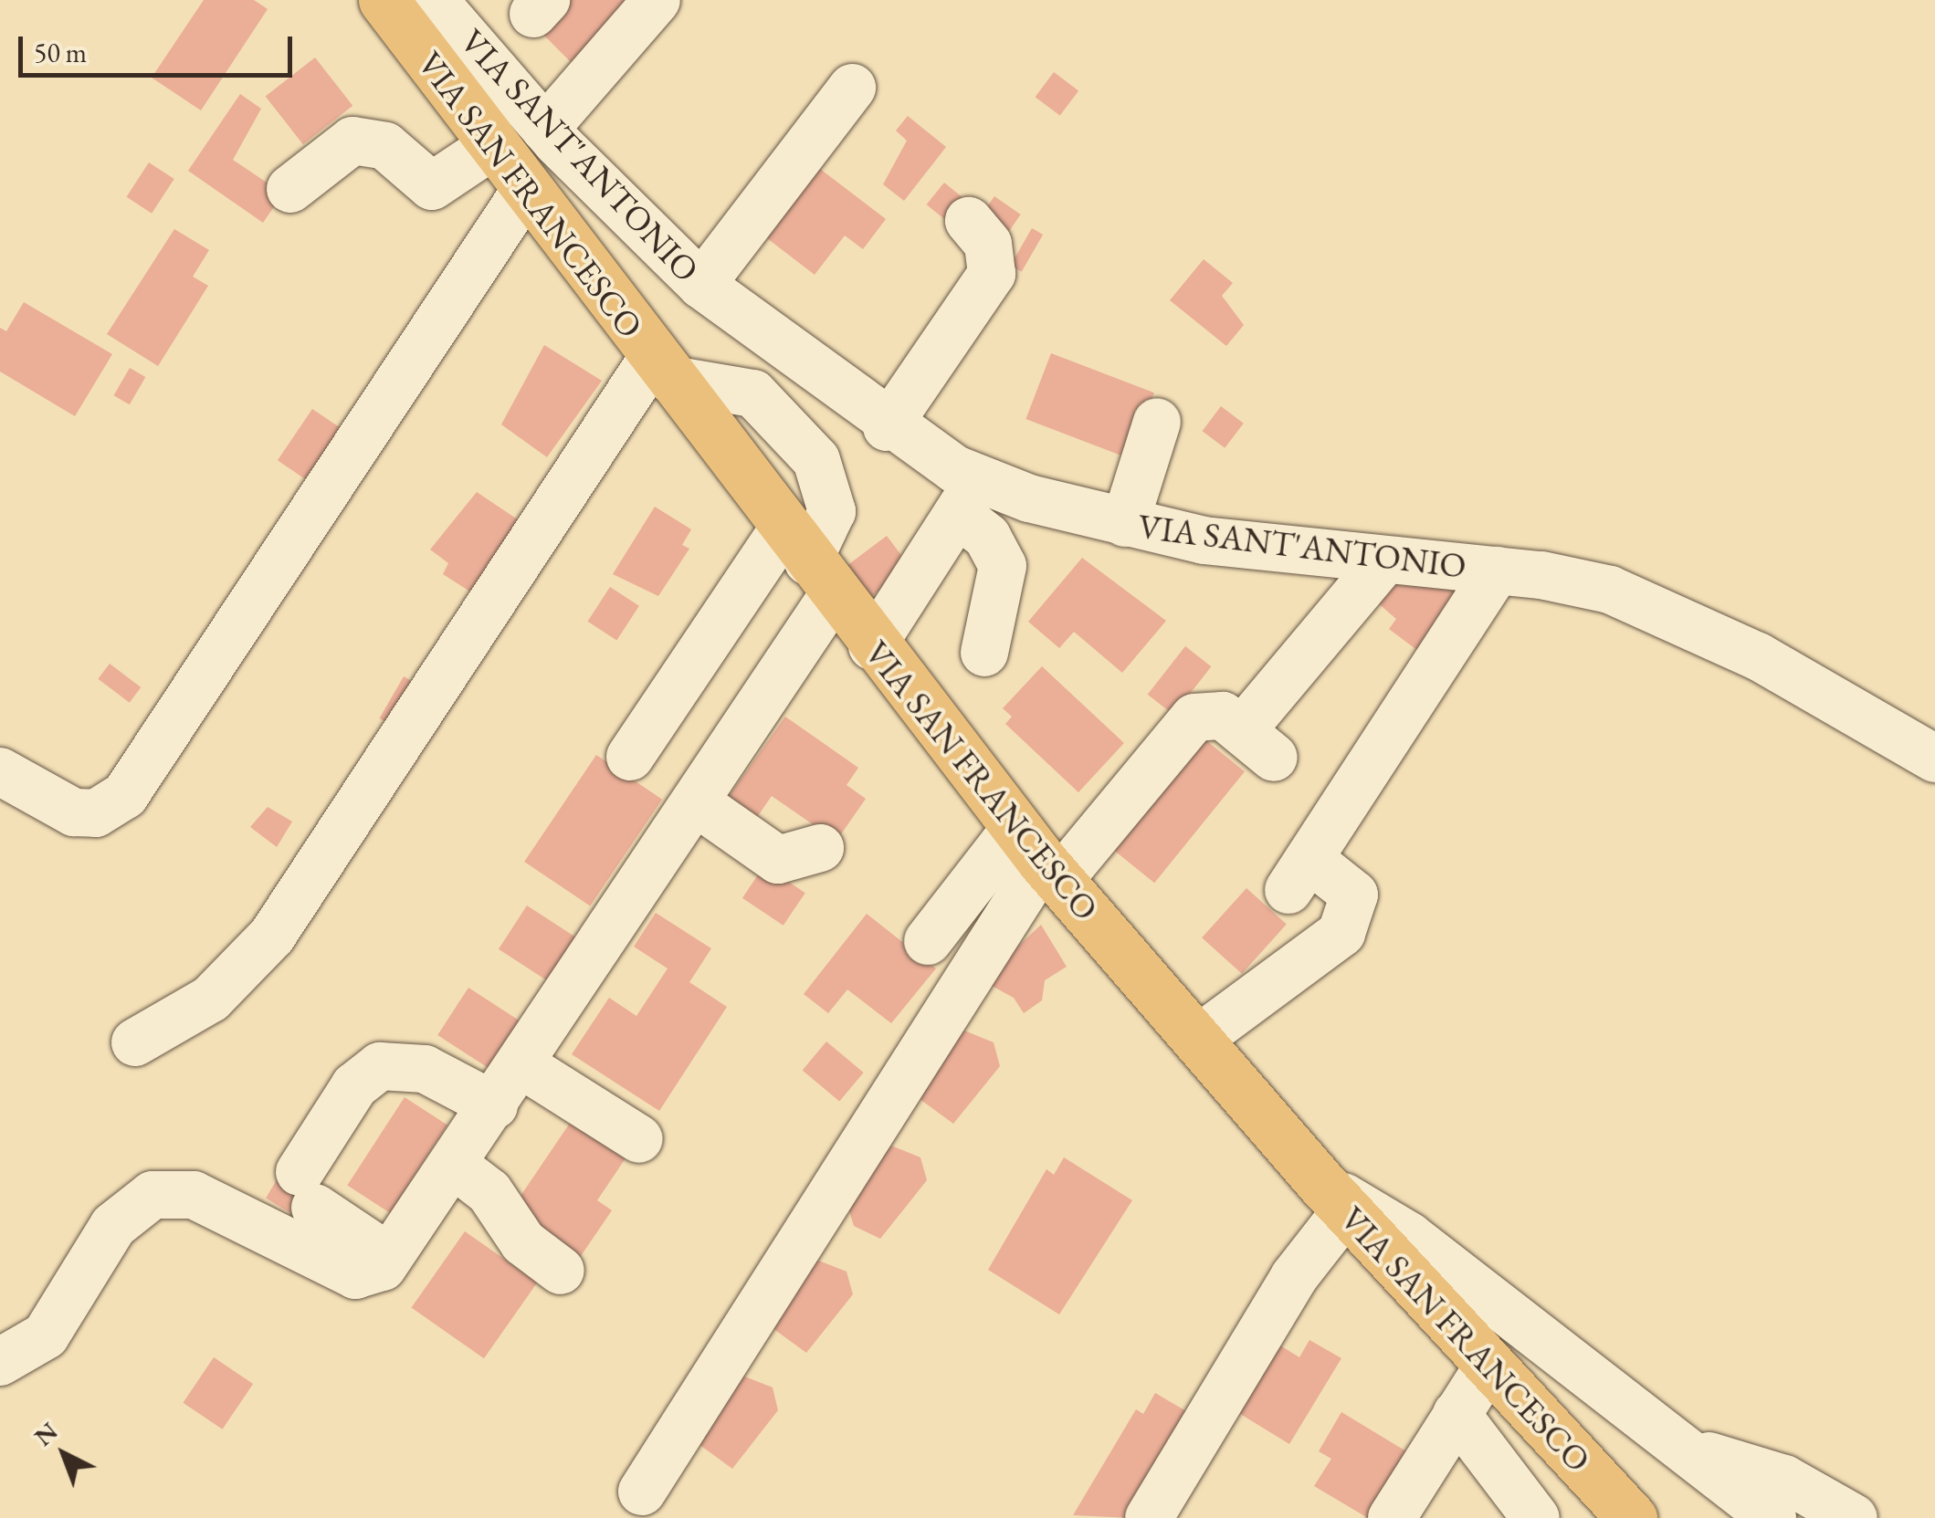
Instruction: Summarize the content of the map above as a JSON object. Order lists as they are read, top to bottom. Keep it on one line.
{"streets":{"main road":["VIA SAN FRANCESCO"],"street":["VIA SANT'ANTONIO"]},"scale_bar":"50 m","north":"top left"}
